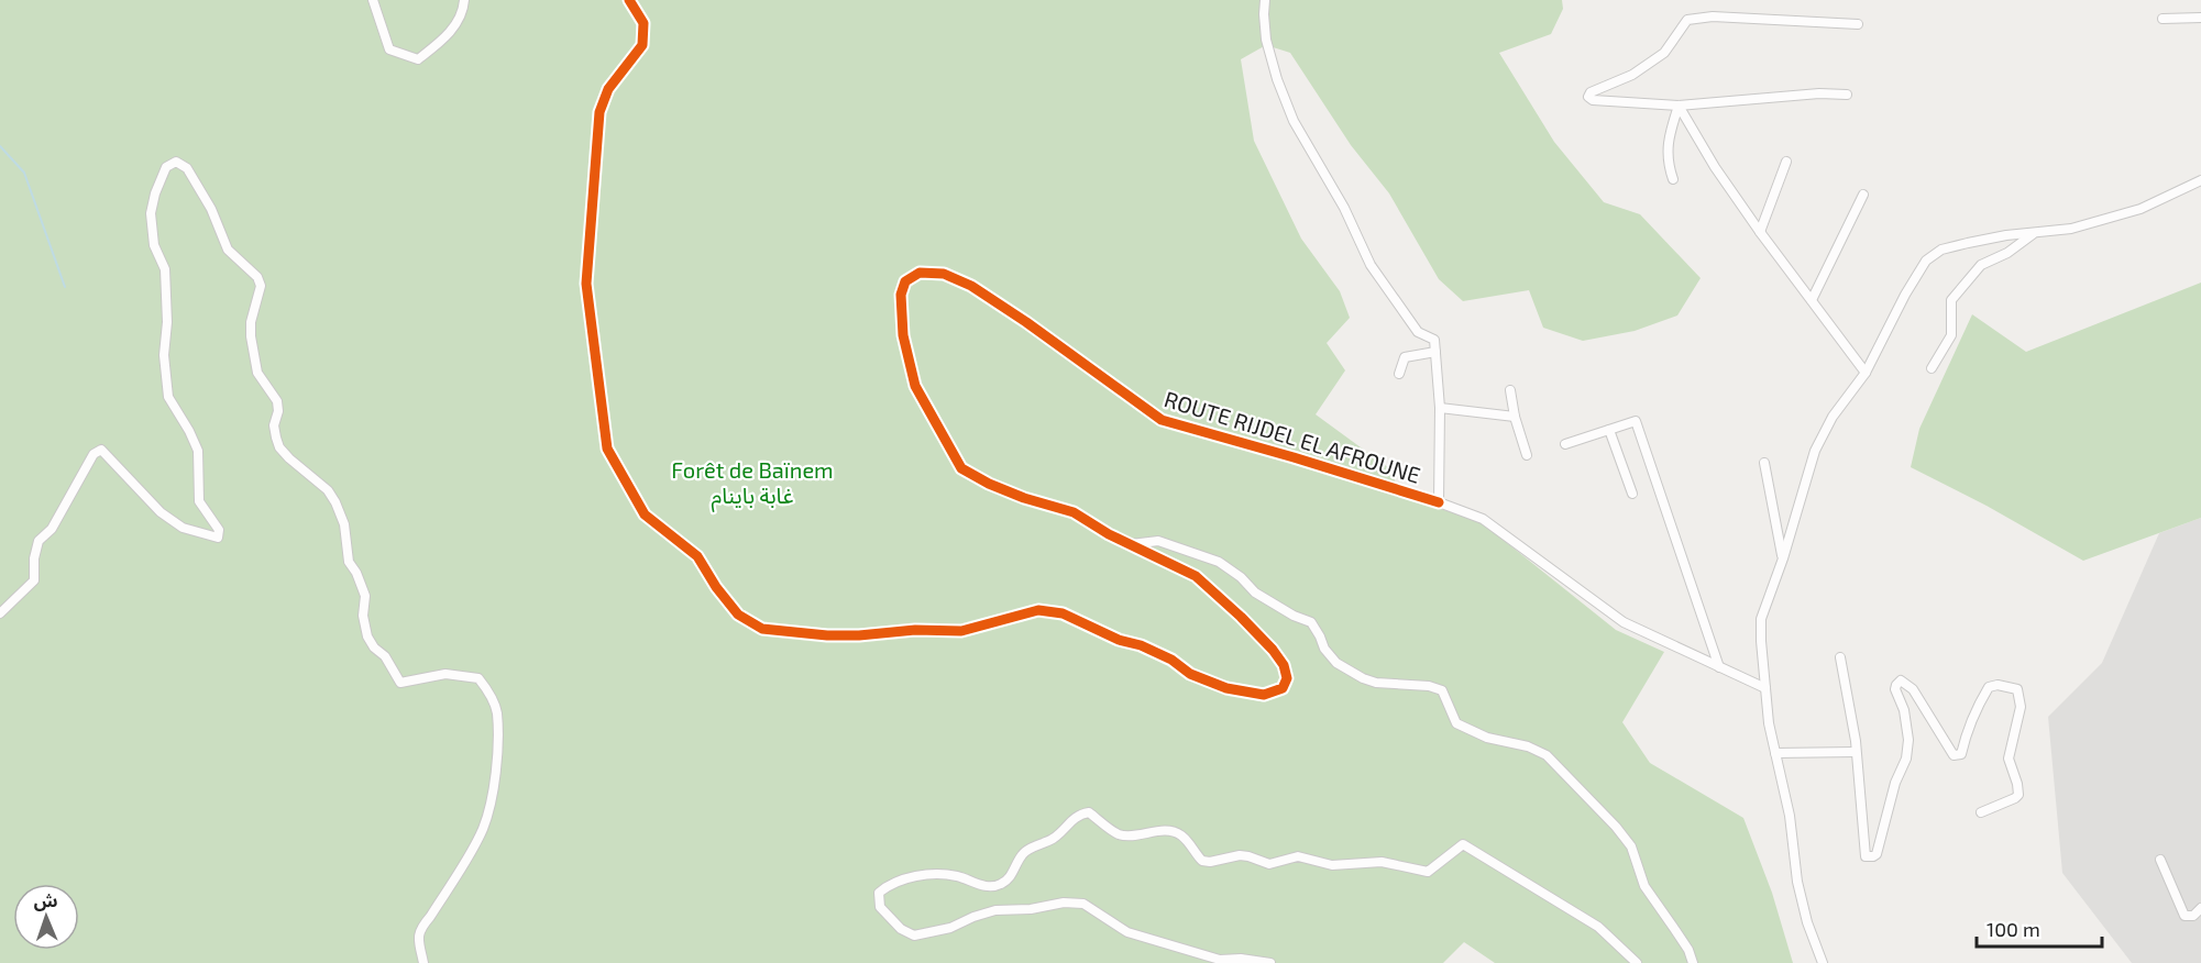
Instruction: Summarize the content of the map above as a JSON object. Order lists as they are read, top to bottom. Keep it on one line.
{"streets":{"street":["ROUTE RIJDEL EL AFROUNE"]},"parks":["Forêt de Baïnem غابة باينام"],"scale_bar":"100 m","north":"top"}
